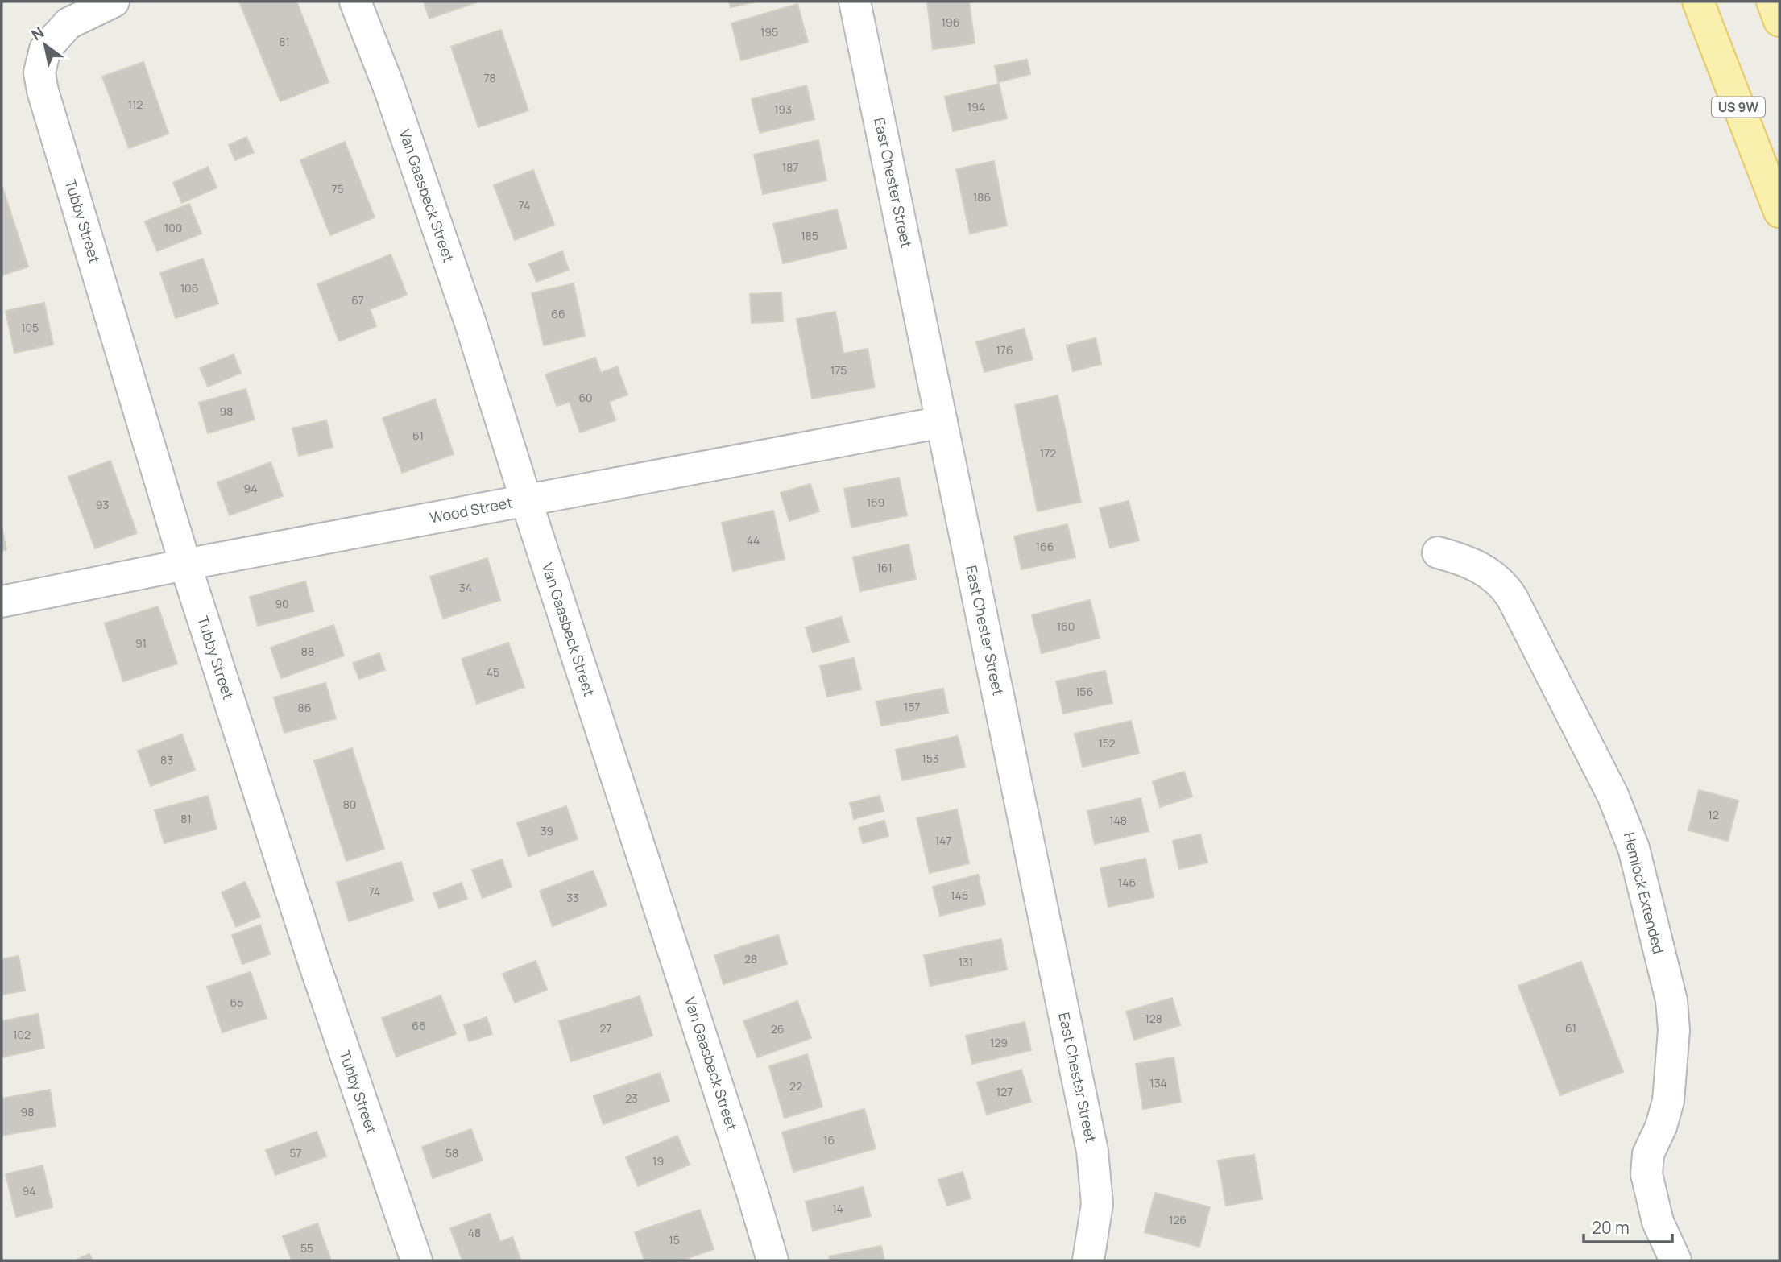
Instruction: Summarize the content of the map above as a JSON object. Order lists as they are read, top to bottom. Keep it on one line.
{"streets":{"main road":["US 9W"],"street":["East Chester Street","Van Gaasbeck Street","Tubby Street","Wood Street","Hemlock Extended"]},"crossings":[["East Chester Street","Wood Street"],["Van Gaasbeck Street","Wood Street"],["Tubby Street","Wood Street"]],"house_numbers":["196","195","81","78","112","194","193","187","75","186","74","100","185","106","67","66","105","176","175","60","98","61","172","94","169","93","44","166","161","34","90","160","91","88","45","156","157","86","152","153","83","80","12","81","148","39","147","146","74","145","33","28","131","65","128","66","27","61","26","102","129","134","22","127","23","98","16","57","58","19","94","14","126","48","15","55"],"scale_bar":"20 m","north":"top left"}
